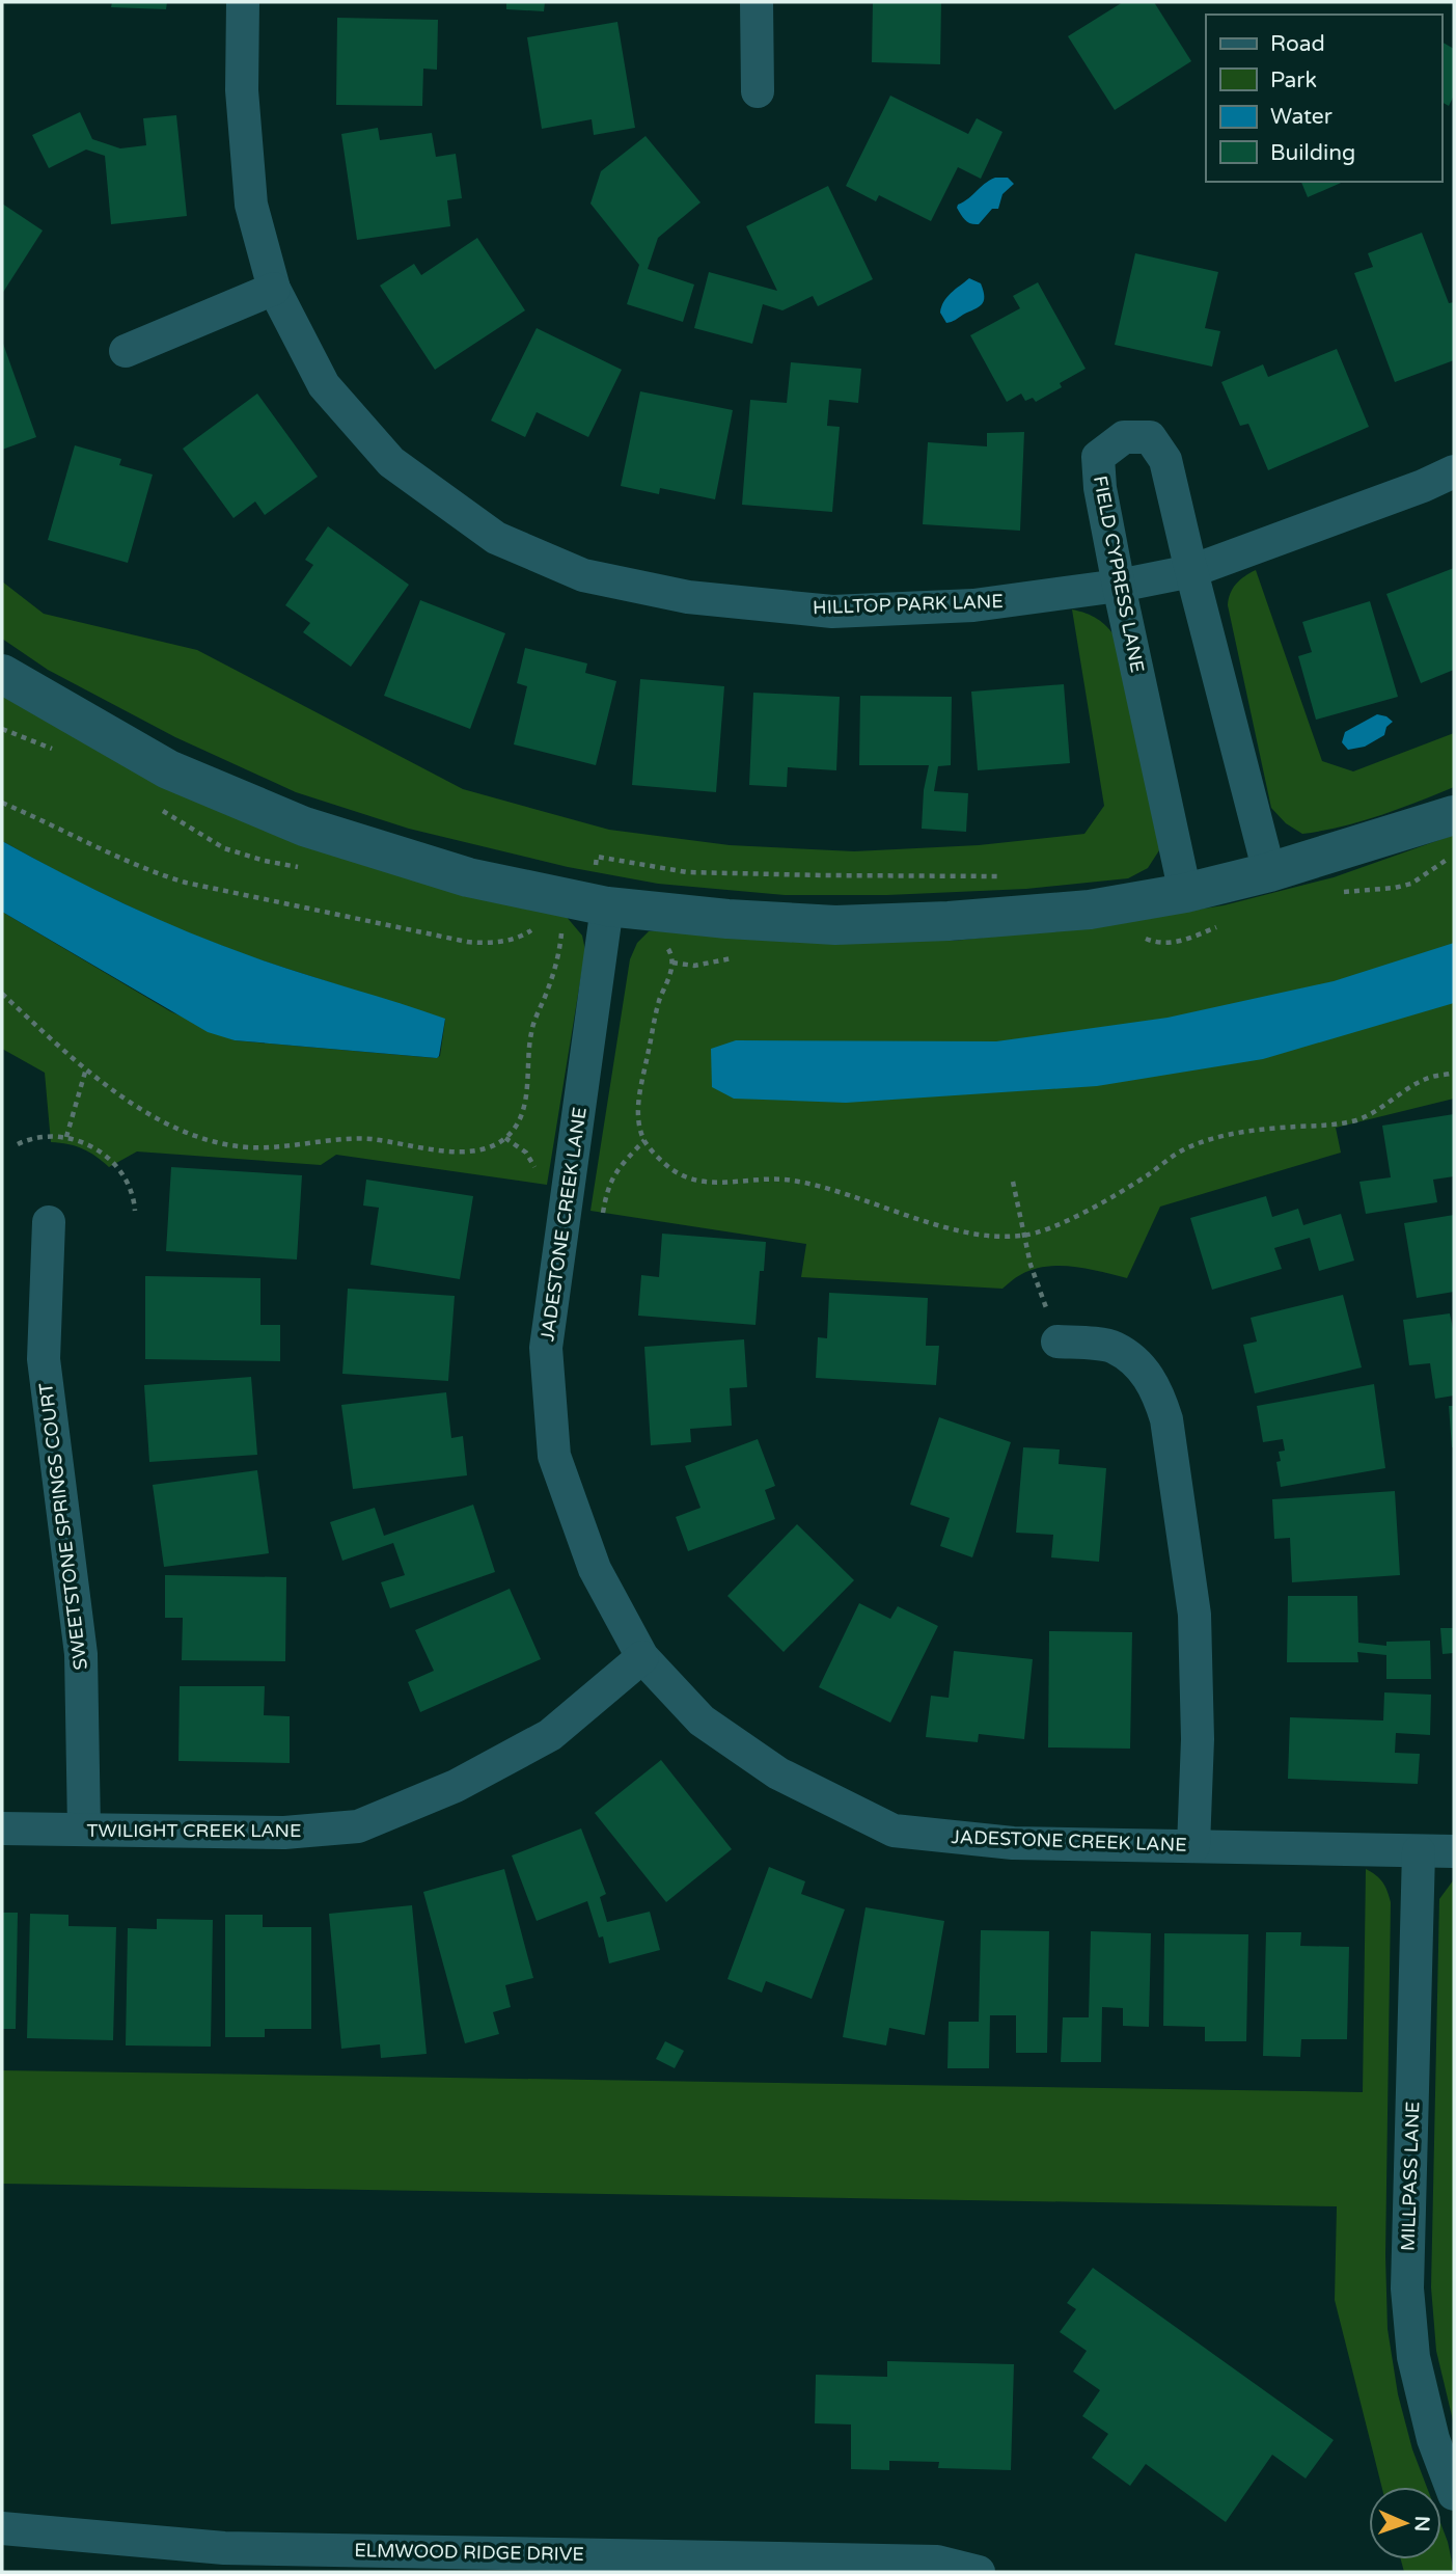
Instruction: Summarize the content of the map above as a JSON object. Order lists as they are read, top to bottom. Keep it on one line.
{"streets":{"street":["FIELD CYPRESS LANE","HILLTOP PARK LANE","JADESTONE CREEK LANE","SWEETSTONE SPRINGS COURT","TWILIGHT CREEK LANE","MILLPASS LANE","ELMWOOD RIDGE DRIVE"]},"crossings":[["FIELD CYPRESS LANE","HILLTOP PARK LANE"],["JADESTONE CREEK LANE","TWILIGHT CREEK LANE"],["JADESTONE CREEK LANE","MILLPASS LANE"],["SWEETSTONE SPRINGS COURT","TWILIGHT CREEK LANE"]],"legend":["Road","Park","Water","Building"],"north":"right"}
